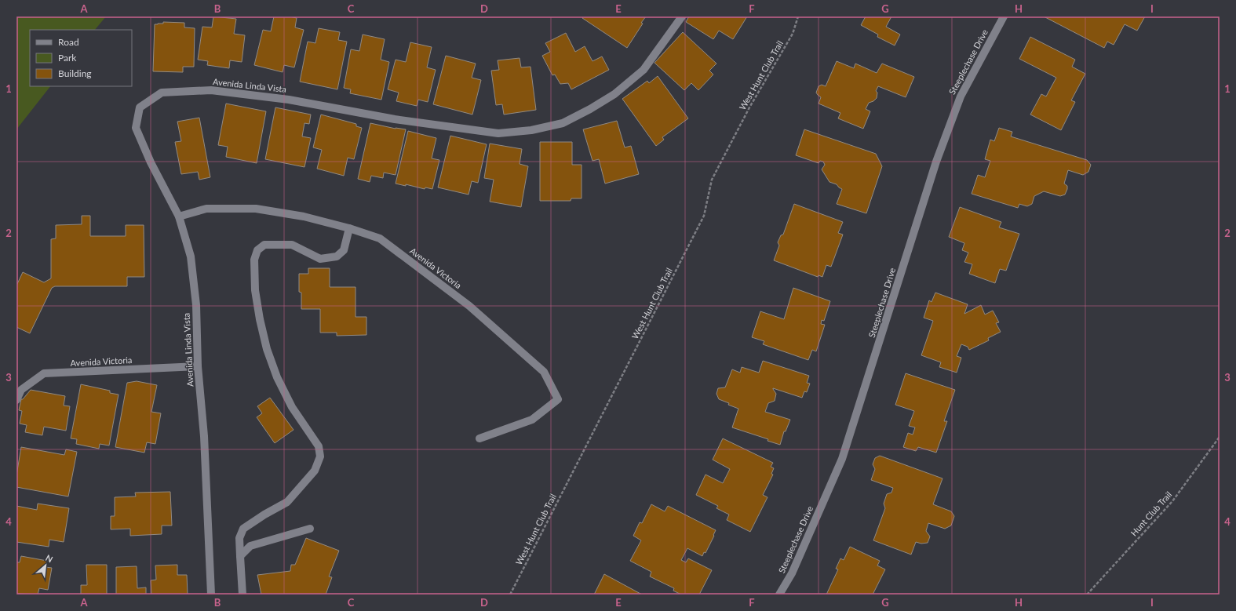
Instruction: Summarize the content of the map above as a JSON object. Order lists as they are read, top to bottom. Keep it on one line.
{"streets":{"street":["Steeplechase Drive","Avenida Linda Vista","Avenida Victoria"],"path":["West Hunt Club Trail","Hunt Club Trail"]},"crossings":[["Avenida Linda Vista","Avenida Victoria"]],"legend":["Road","Park","Building"],"north":"top right","grid":{"columns":["A","B","C","D","E","F","G","H","I"],"rows":["1","2","3","4"]}}
